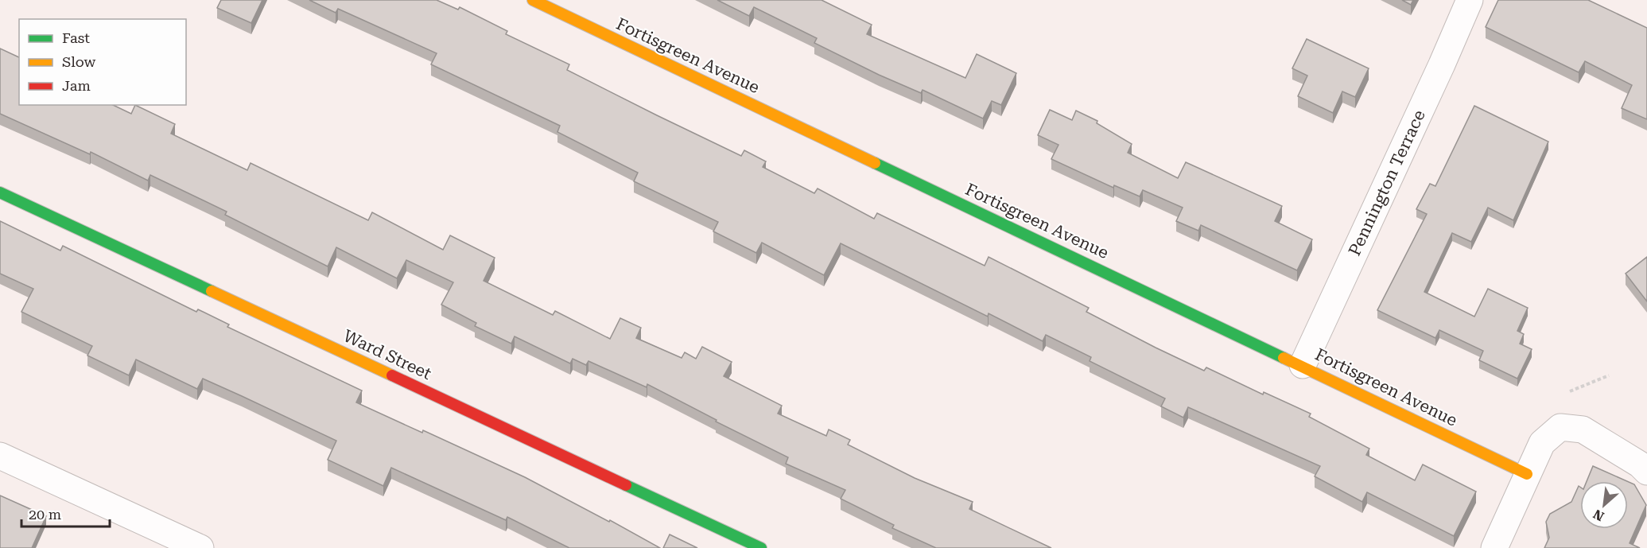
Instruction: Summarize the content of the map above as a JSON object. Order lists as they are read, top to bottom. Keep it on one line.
{"streets":{"street":["Fortisgreen Avenue","Pennington Terrace","Ward Street"]},"crossings":[["Fortisgreen Avenue","Pennington Terrace"]],"legend":["Fast","Slow","Jam"],"scale_bar":"20 m","north":"bottom left"}
